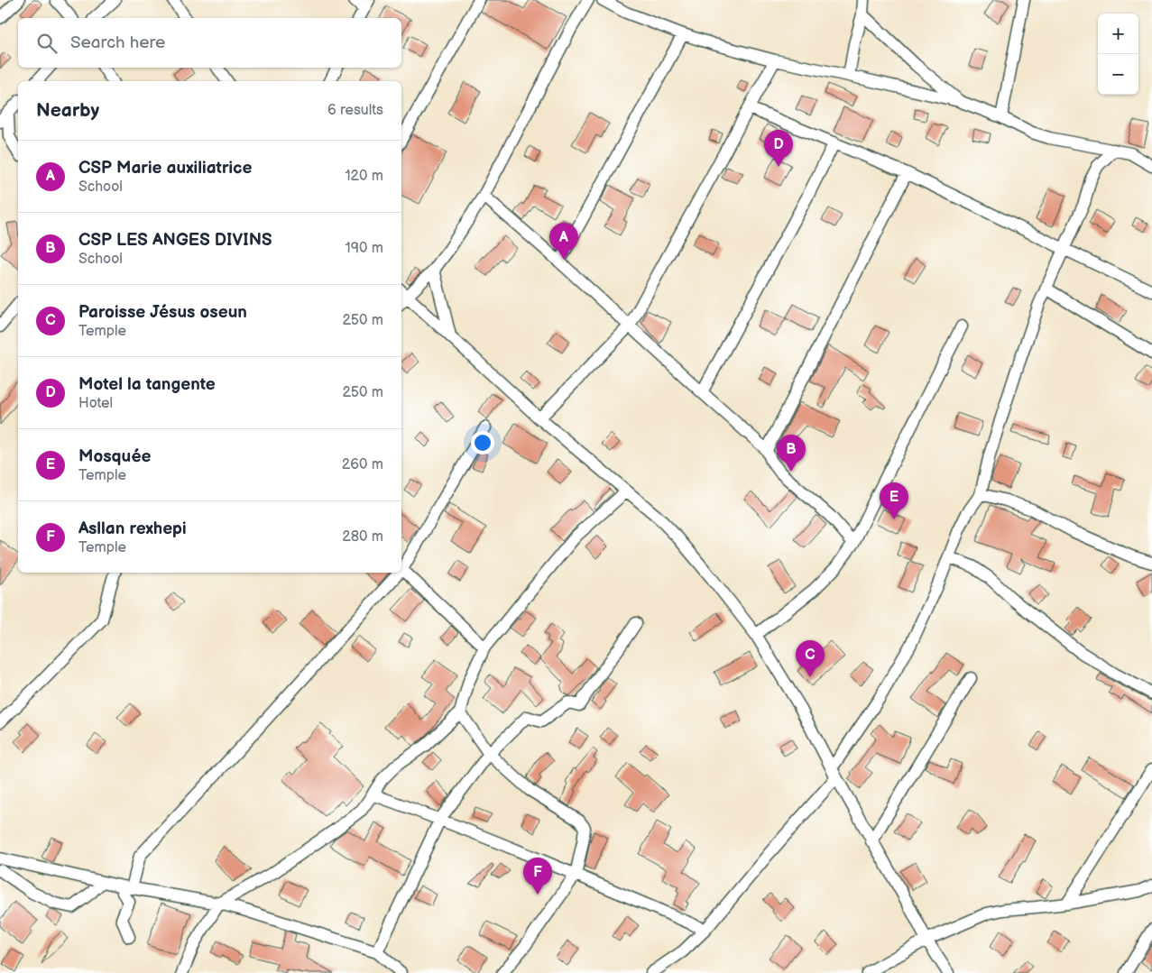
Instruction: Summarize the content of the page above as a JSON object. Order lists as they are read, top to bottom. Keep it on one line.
{"page":{"map_buttons":["+","−"],"search":"Search here","heading":["Nearby","6 results"],"pins":["D","A","B","E","C","F"],"list":[{"mark":"A","name":"CSP Marie auxiliatrice","note":"School","value":"120 m"},{"mark":"B","name":"CSP LES ANGES DIVINS","note":"School","value":"190 m"},{"mark":"C","name":"Paroisse Jésus oseun","note":"Temple","value":"250 m"},{"mark":"D","name":"Motel la tangente","note":"Hotel","value":"250 m"},{"mark":"E","name":"Mosquée","note":"Temple","value":"260 m"},{"mark":"F","name":"Asllan rexhepi","note":"Temple","value":"280 m"}]}}
